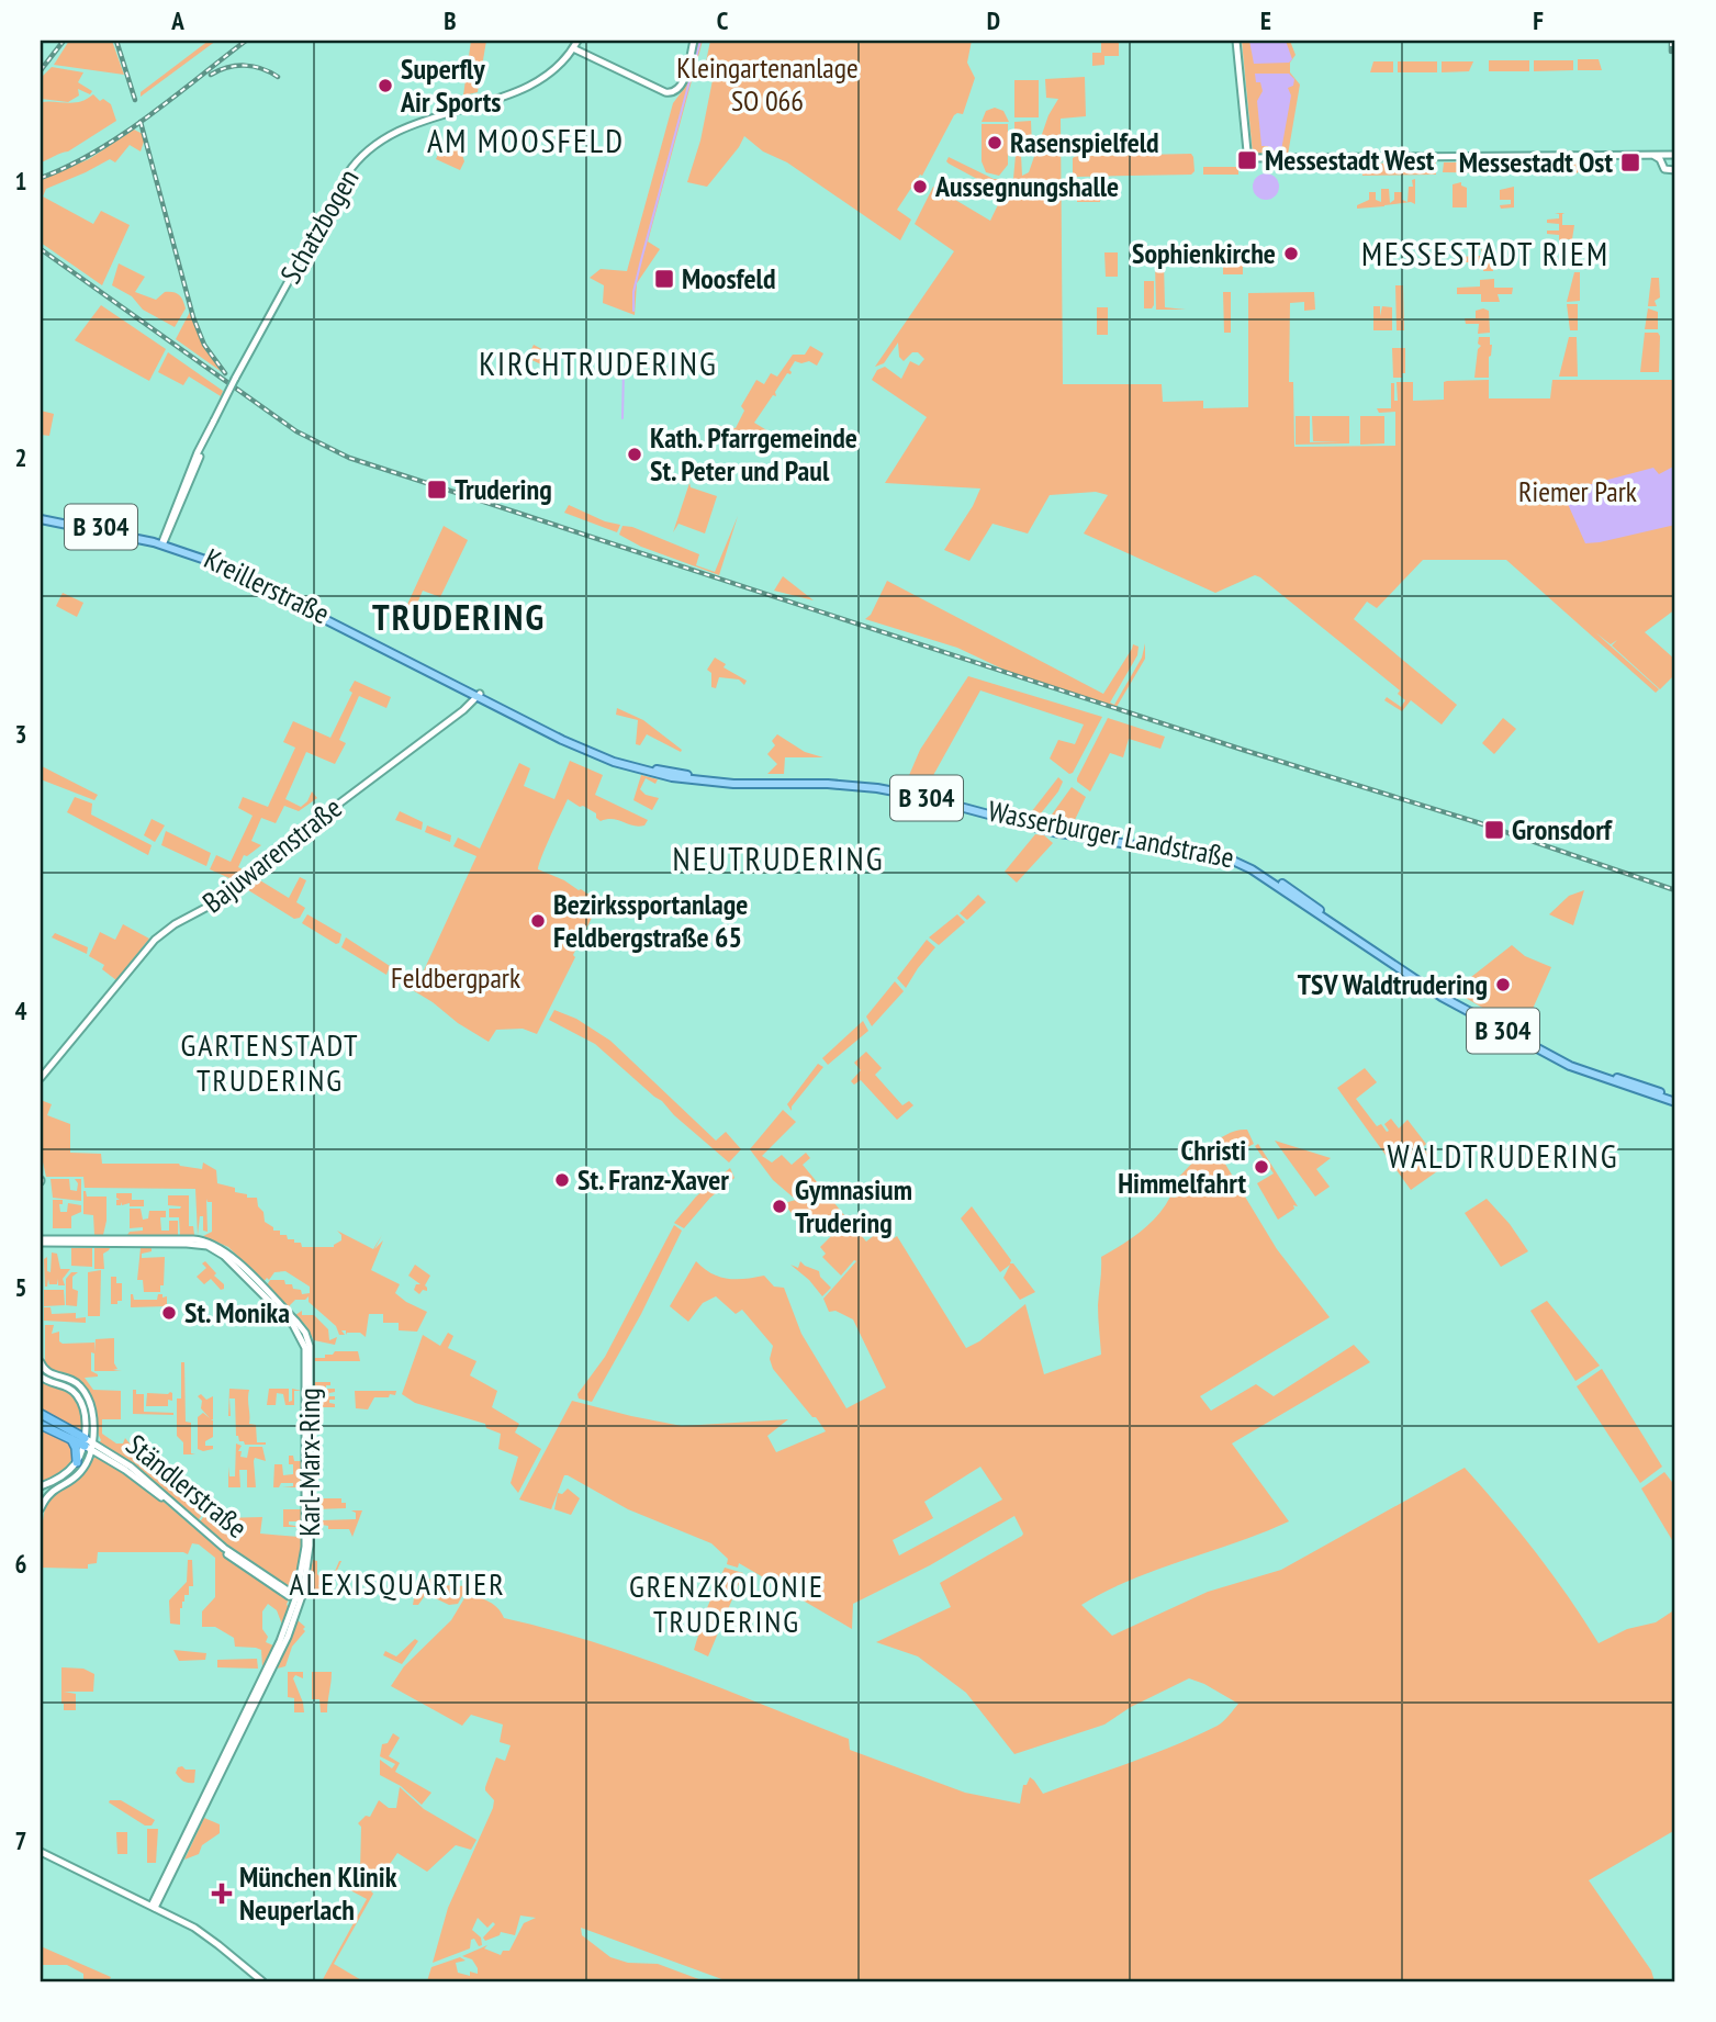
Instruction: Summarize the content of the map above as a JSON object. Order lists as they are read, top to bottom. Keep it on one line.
{"streets":{"highway":["Ständlerstraße"],"main road":["Schatzbogen","B 304","Kreillerstraße","Wasserburger Landstraße","Bajuwarenstraße","Karl-Marx-Ring"]},"crossings":[["Schatzbogen","Kreillerstraße"],["Kreillerstraße","Wasserburger Landstraße"],["Kreillerstraße","Bajuwarenstraße"],["Wasserburger Landstraße","Bajuwarenstraße"],["Karl-Marx-Ring","Ständlerstraße"]],"districts":["AM MOOSFELD","MESSESTADT RIEM","KIRCHTRUDERING","TRUDERING","NEUTRUDERING","GARTENSTADT TRUDERING","WALDTRUDERING","ALEXISQUARTIER","GRENZKOLONIE TRUDERING"],"parks":["Kleingartenanlage SO 066","Riemer Park","Feldbergpark"],"places":{"other":["Superfly Air Sports","Rasenspielfeld","Aussegnungshalle","Sophienkirche","Kath. Pfarrgemeinde St. Peter und Paul","Bezirkssportanlage Feldbergstraße 65","TSV Waldtrudering","Christi Himmelfahrt","St. Franz-Xaver","Gymnasium Trudering","St. Monika"],"transit":["Messestadt West","Messestadt Ost","Moosfeld","Trudering","Gronsdorf"],"health":["München Klinik Neuperlach"]},"grid":{"columns":["A","B","C","D","E","F"],"rows":["1","2","3","4","5","6","7"]}}
